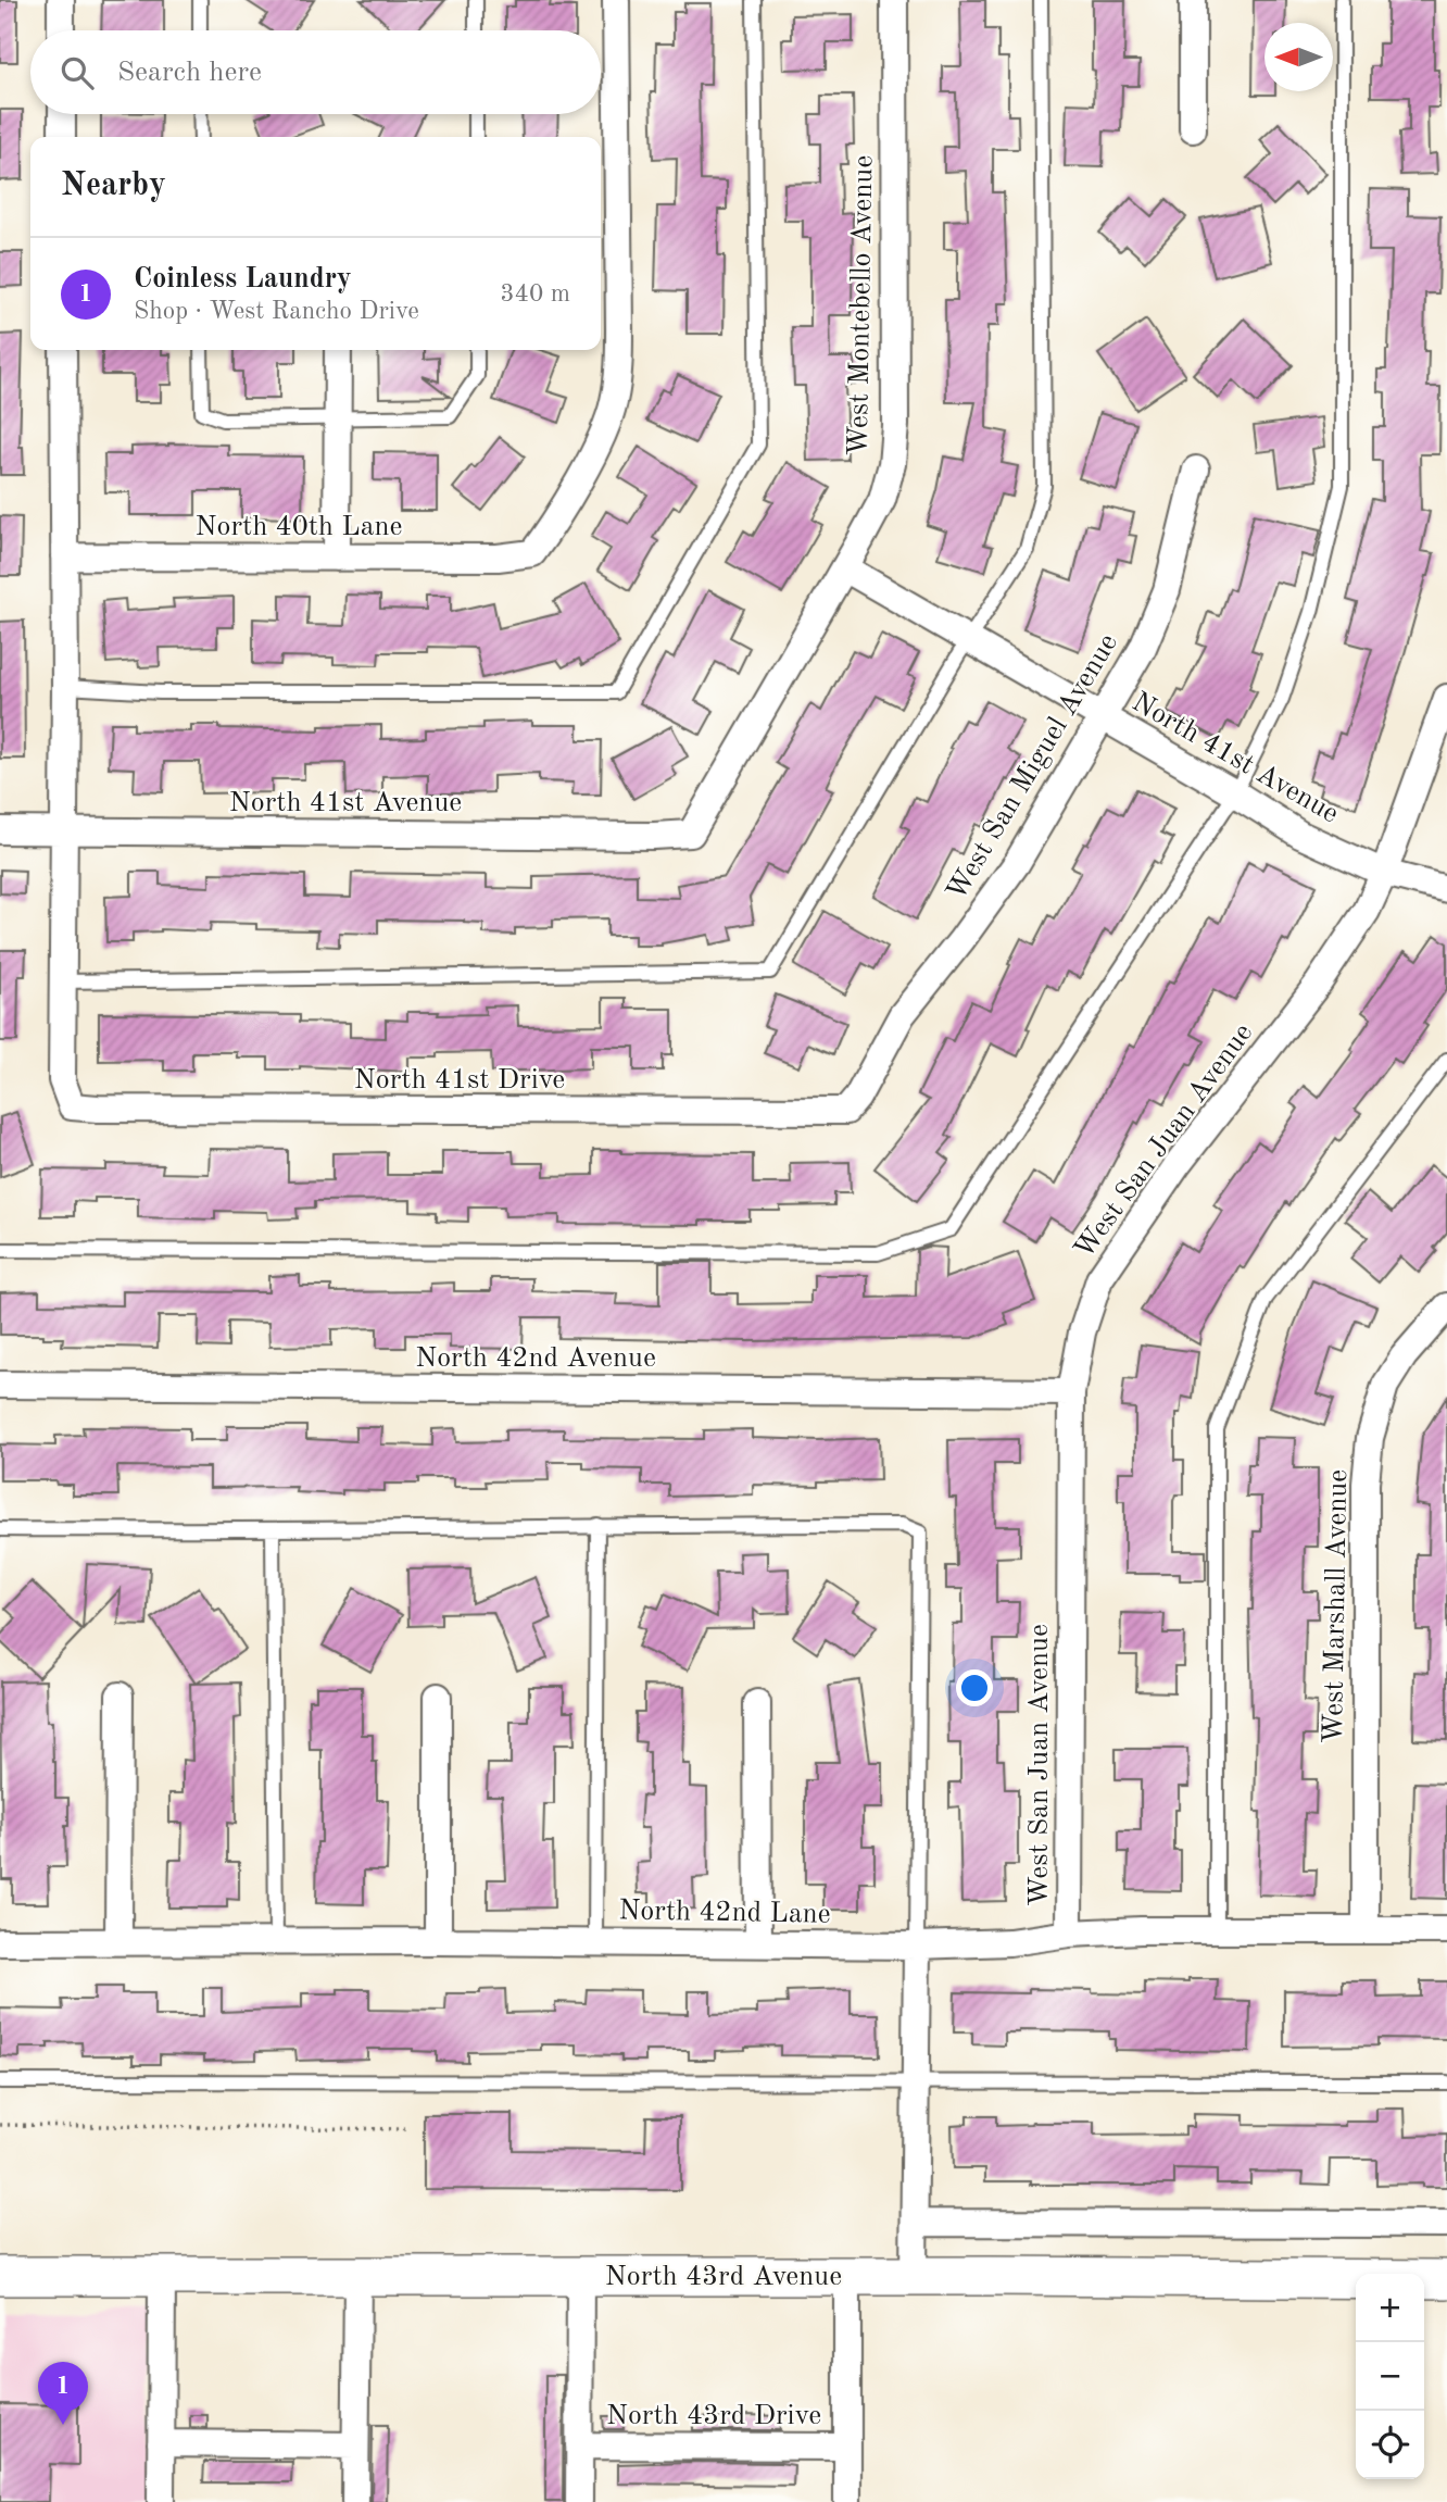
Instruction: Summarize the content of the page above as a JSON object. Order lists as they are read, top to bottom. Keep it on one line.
{"streets":{"main road":["North 43rd Avenue"],"street":["West Montebello Avenue","North 40th Lane","North 41st Avenue","West San Miguel Avenue","North 41st Drive","West San Juan Avenue","North 42nd Avenue","West Marshall Avenue","North 42nd Lane","North 43rd Drive"]},"crossings":[["West Montebello Avenue","North 41st Avenue"],["North 41st Avenue","West San Miguel Avenue"],["North 41st Avenue","West San Juan Avenue"],["West San Miguel Avenue","North 41st Drive"],["West San Juan Avenue","North 42nd Avenue"],["West San Juan Avenue","North 42nd Lane"],["West Marshall Avenue","North 42nd Lane"]],"north":"left","page":{"search":"Search here","heading":"Nearby","list":[{"mark":"1","name":"Coinless Laundry","note":"Shop · West Rancho Drive","value":"340 m"}],"map_buttons":["+","−"],"pins":"1"}}
